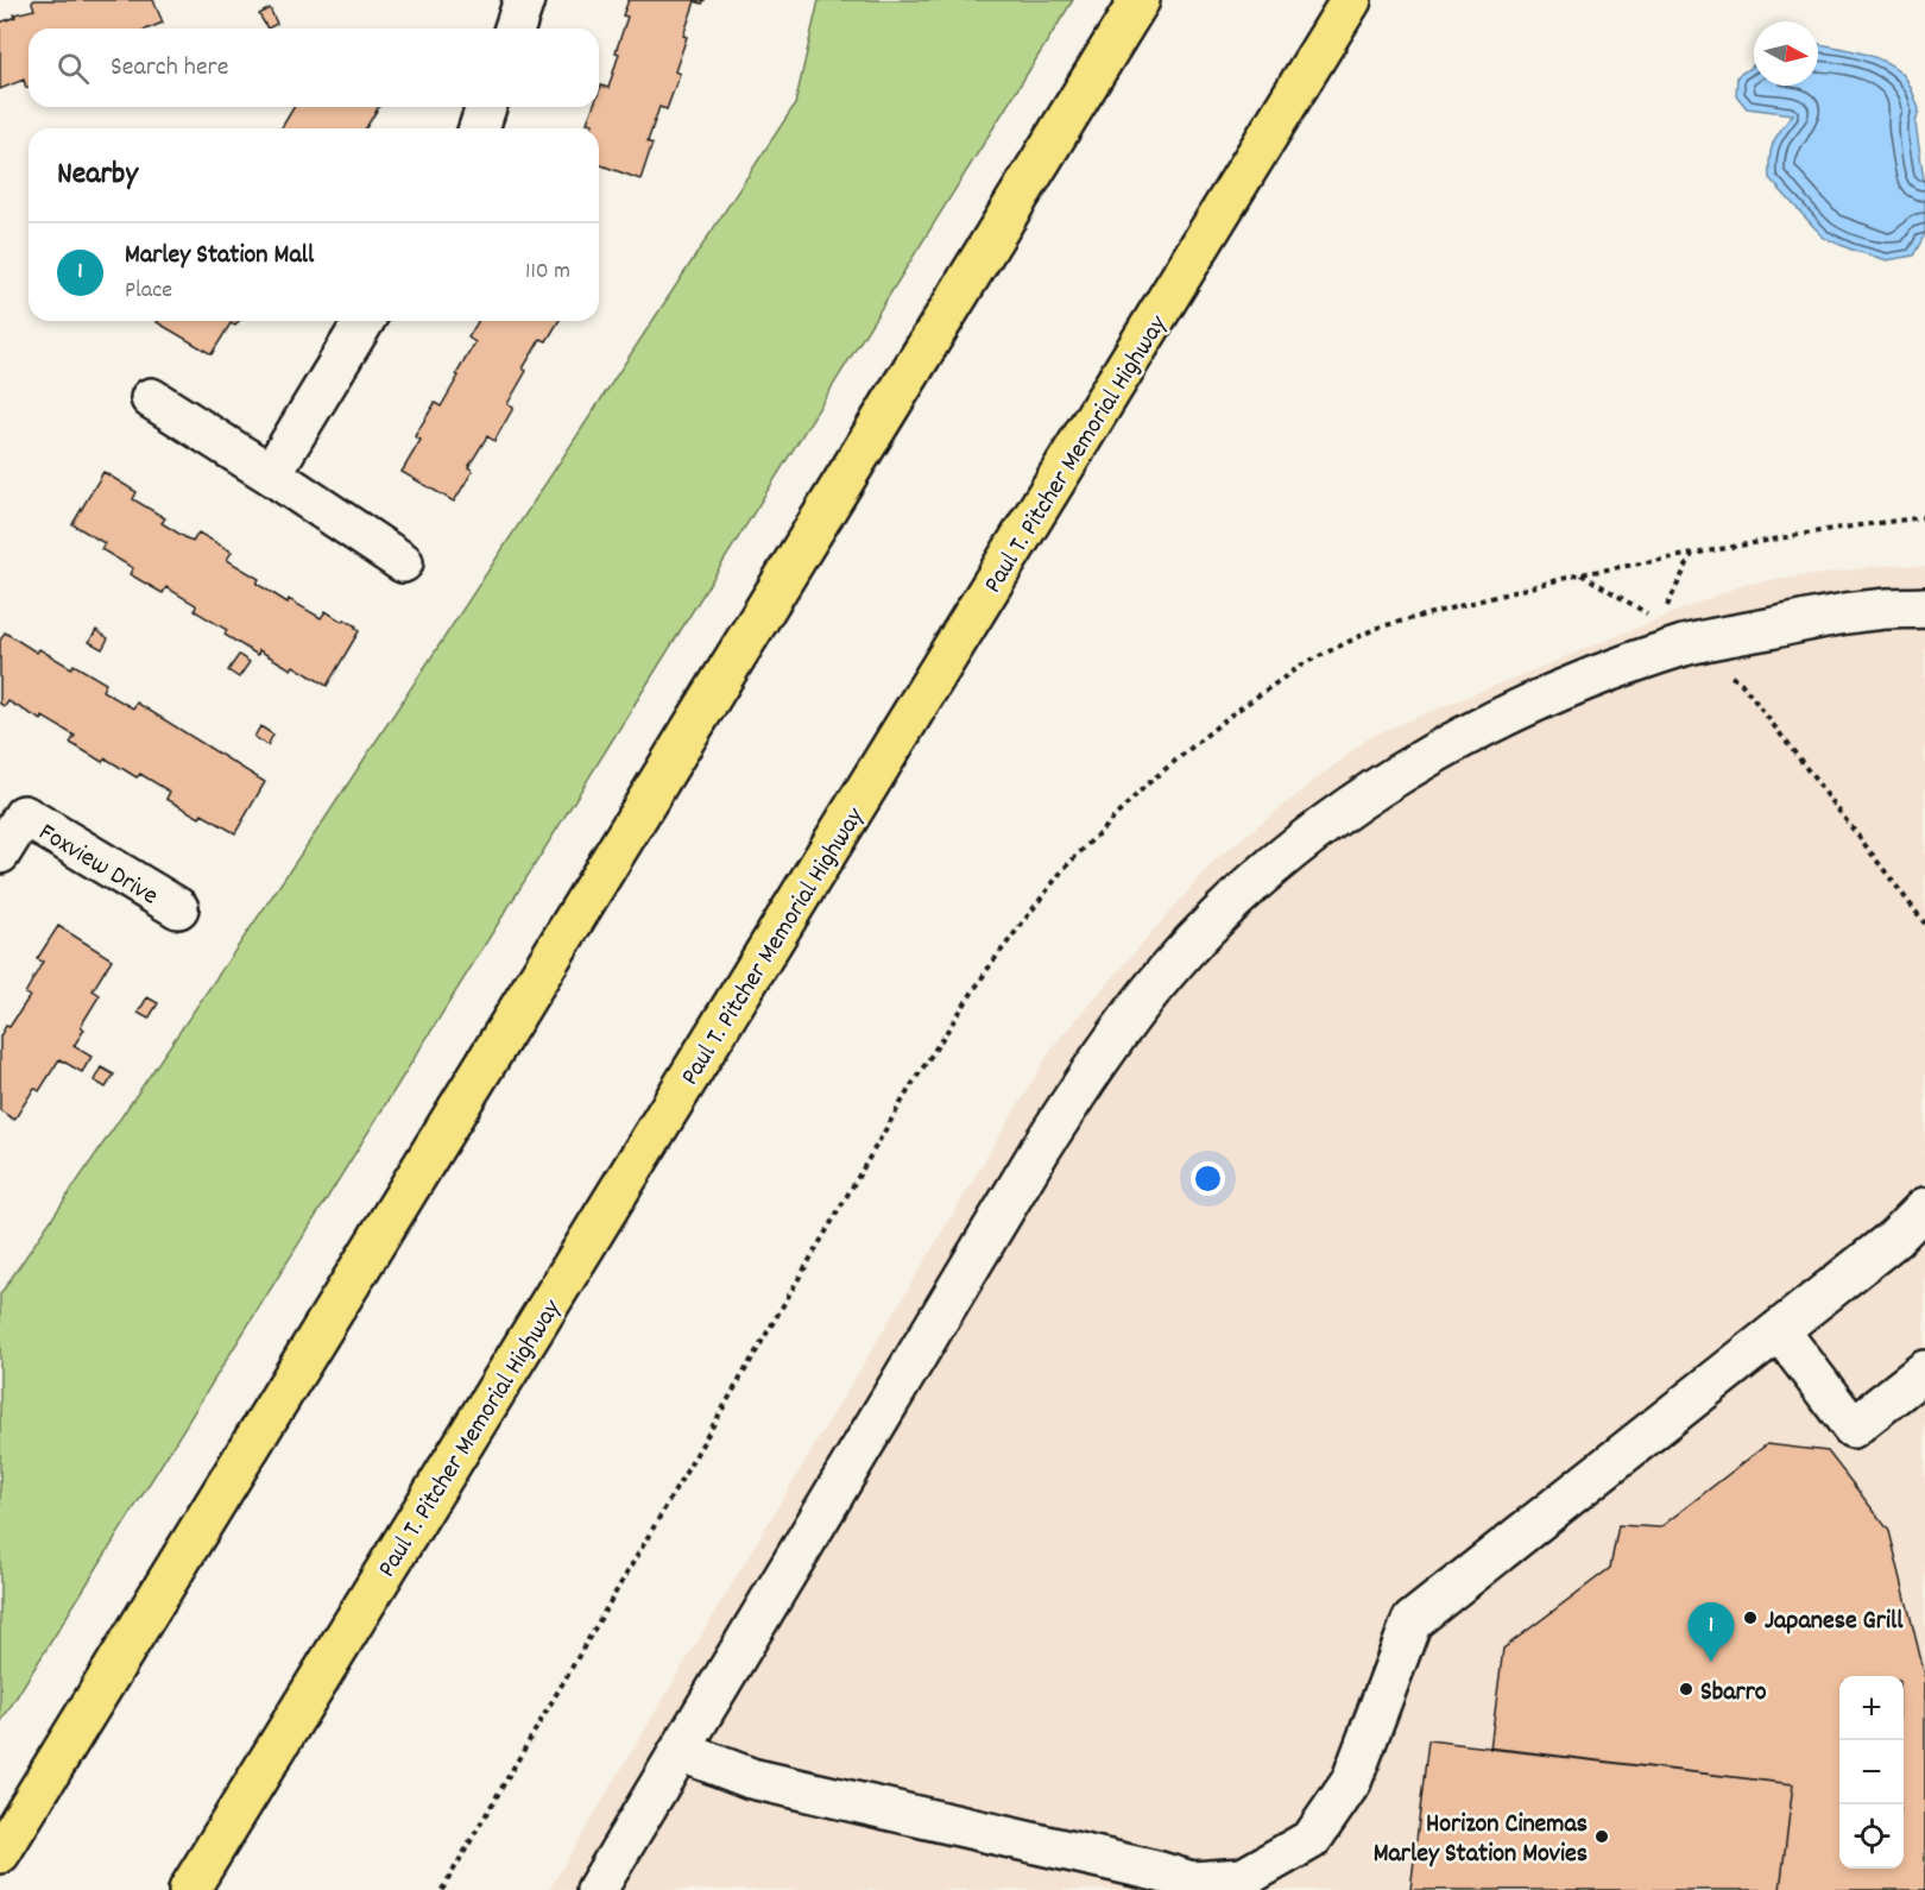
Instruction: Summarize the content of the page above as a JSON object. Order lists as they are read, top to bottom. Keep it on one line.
{"streets":{"highway":["Paul T. Pitcher Memorial Highway"],"street":["Foxview Drive"]},"places":["Japanese Grill","Sbarro","Horizon Cinemas Marley Station Movies"],"north":"right","page":{"search":"Search here","heading":"Nearby","list":[{"mark":"1","name":"Marley Station Mall","note":"Place","value":"110 m"}],"pins":"1","map_buttons":["+","−"]}}
